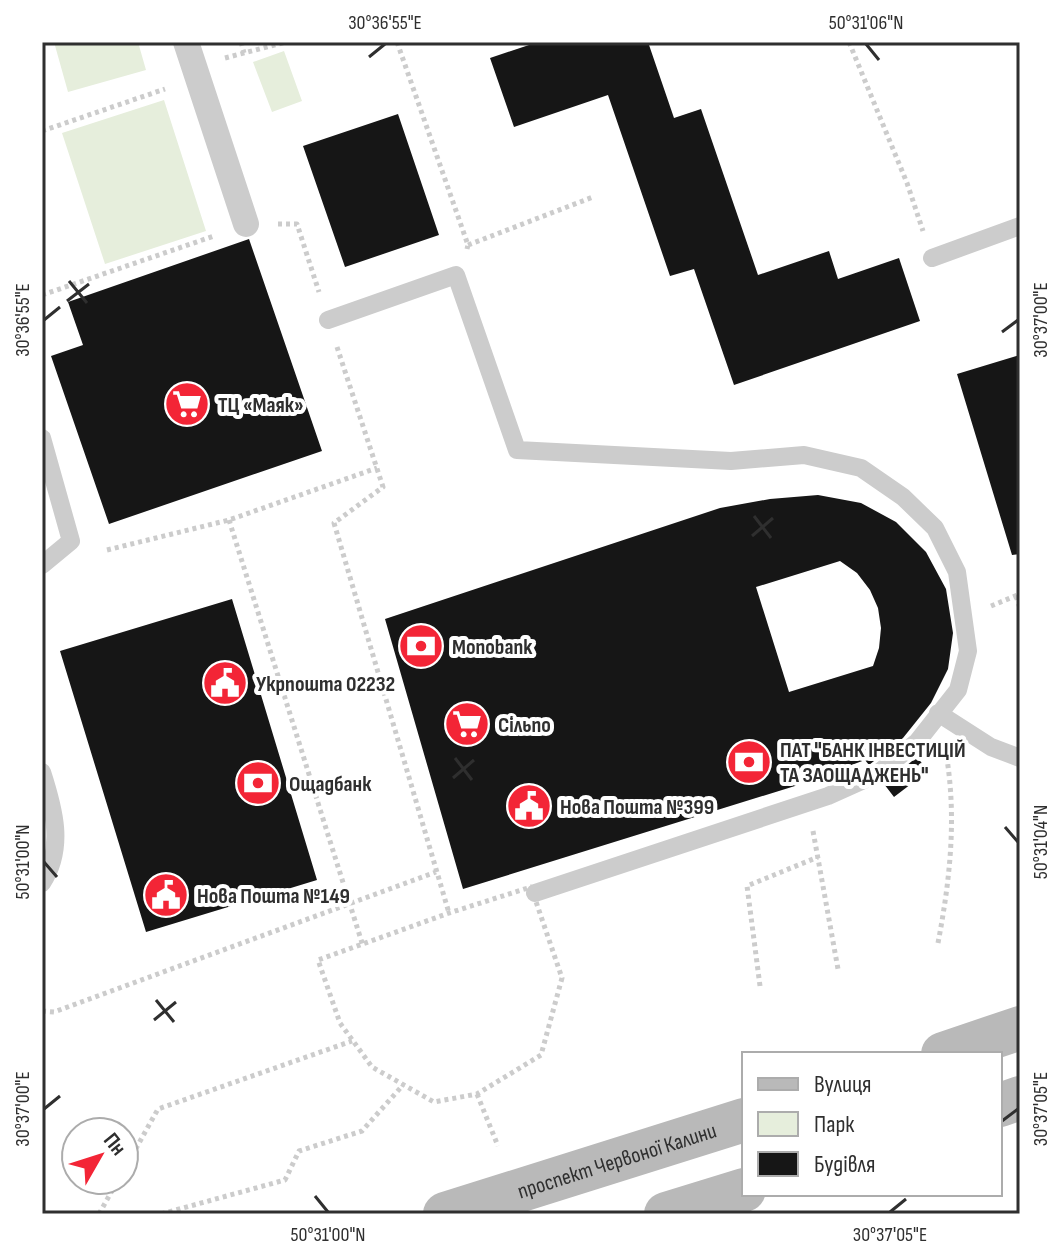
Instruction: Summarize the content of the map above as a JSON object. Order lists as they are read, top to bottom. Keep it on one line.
{"streets":{"main road":["проспект Червоної Калини"]},"places":{"supermarket":["ТЦ «Маяк»","Сільпо"],"bank":["Monobank","ПАТ \"БАНК ІНВЕСТИЦІЙ ТА ЗАОЩАДЖЕНЬ\"","Ощадбанк"],"public building":["Укрпошта 02232","Нова Пошта №399","Нова Пошта №149"]},"legend":["Вулиця","Парк","Будівля"],"north":"top right","coordinates":["30°36'55\"E","50°31'06\"N","30°37'00\"E","50°31'04\"N","50°31'00\"N","30°37'05\"E"]}
